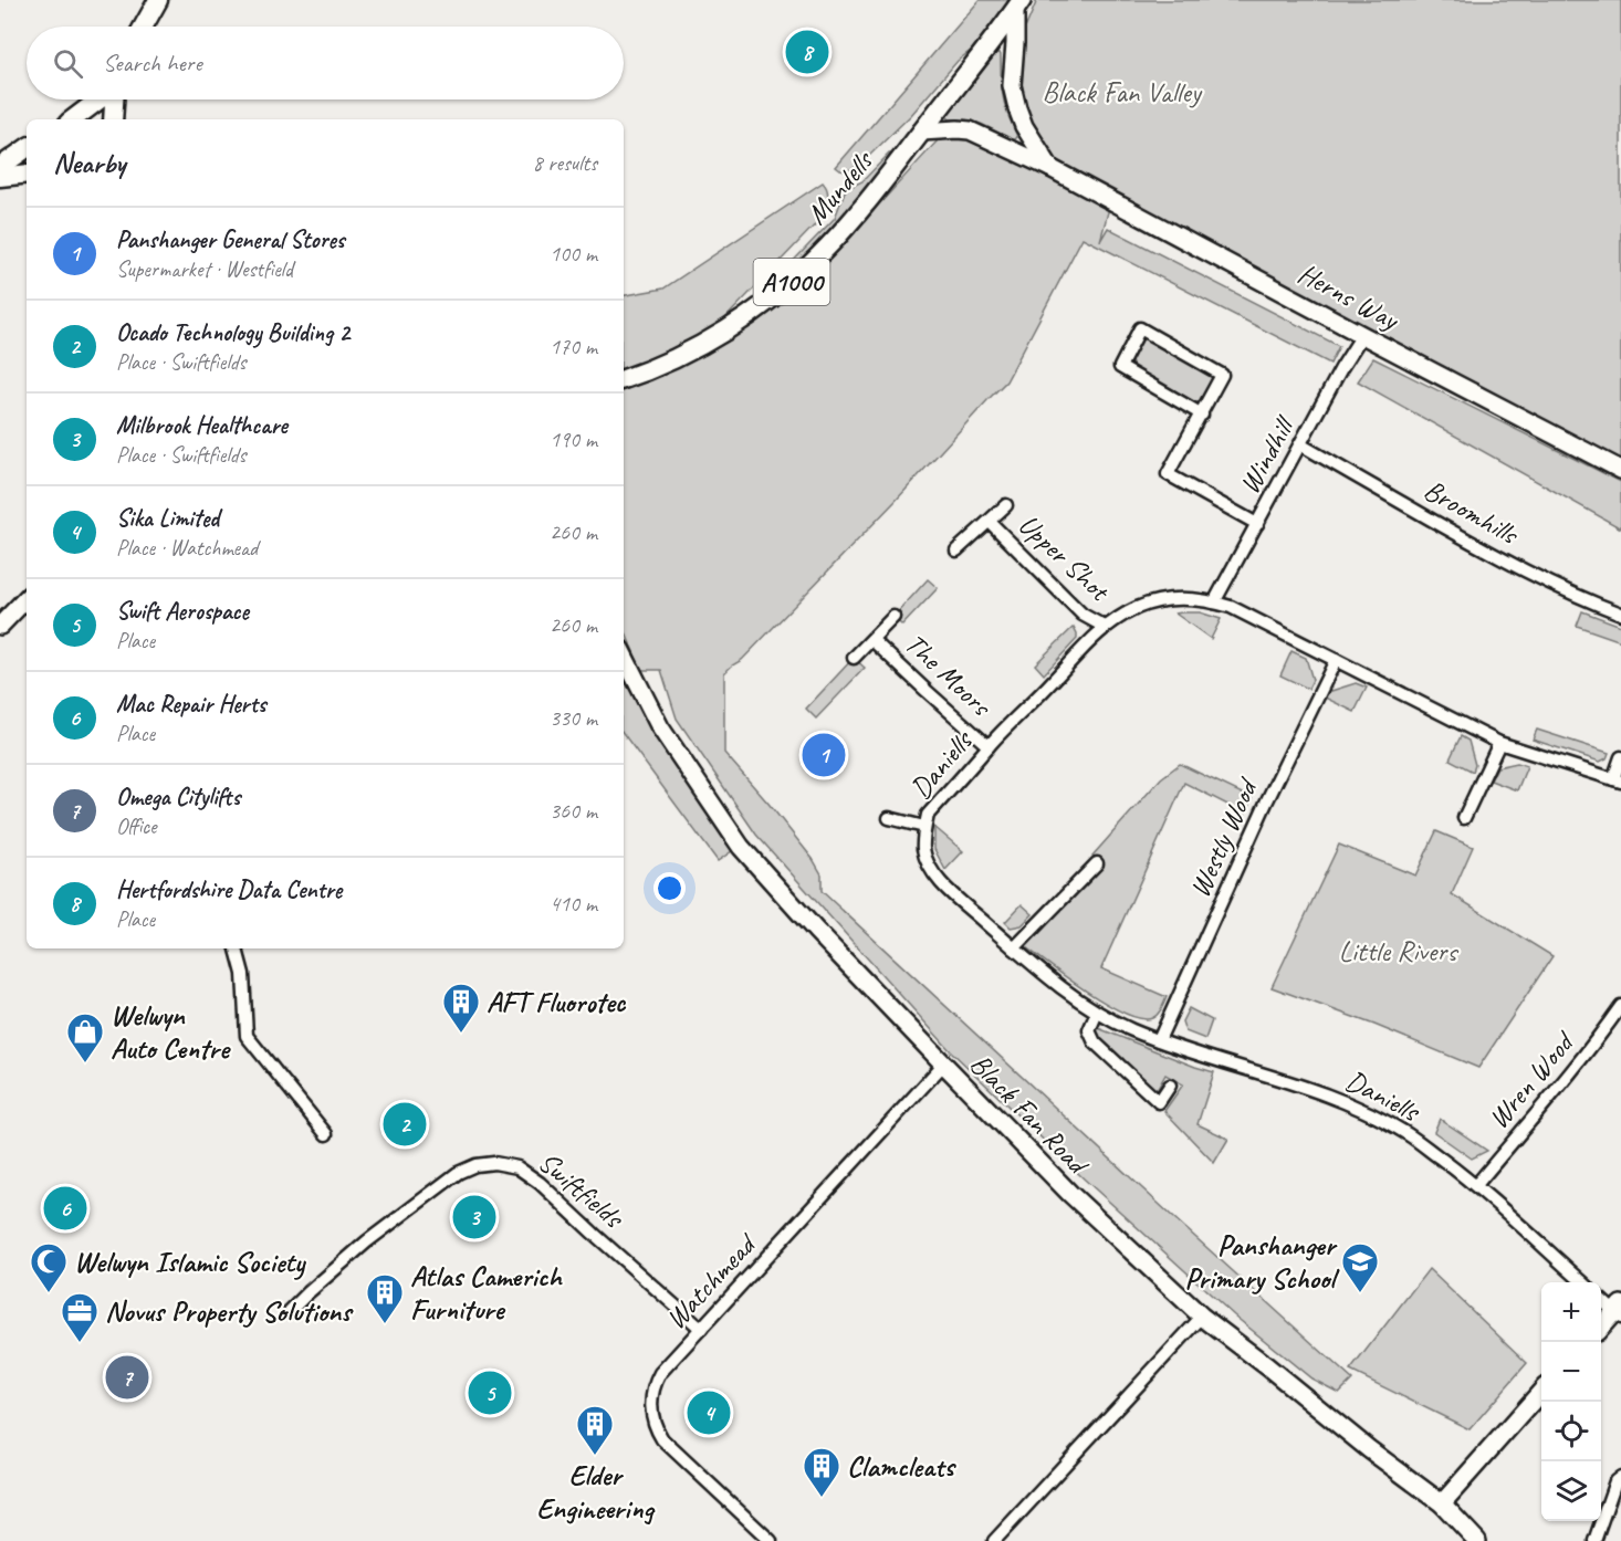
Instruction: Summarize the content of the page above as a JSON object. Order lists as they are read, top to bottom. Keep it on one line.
{"streets":{"main road":["Mundells","A1000","Herns Way","Black Fan Road"],"street":["Windhill","Broomhills","Upper Shot","The Moors","Daniells","Westly Wood","Wren Wood","Swiftfields","Watchmead"]},"crossings":[["Mundells","Herns Way"],["Herns Way","Windhill"],["Windhill","Broomhills"],["Windhill","Daniells"],["Upper Shot","Daniells"],["The Moors","Daniells"],["Daniells","Westly Wood"],["Daniells","Wren Wood"],["Black Fan Road","Watchmead"],["Swiftfields","Watchmead"]],"parks":["Black Fan Valley","Little Rivers"],"places":{"building":["AFT Fluorotec","Atlas Camerich Furniture","Elder Engineering","Clamcleats"],"shop":["Welwyn Auto Centre"],"mosque":["Welwyn Islamic Society"],"school or university":["Panshanger Primary School"],"office":["Novus Property Solutions"]},"page":{"search":"Search here","pins":["8","1","2","6","3","7","5","4"],"heading":["Nearby","8 results"],"list":[{"mark":"1","name":"Panshanger General Stores","note":"Supermarket · Westfield","value":"100 m"},{"mark":"2","name":"Ocado Technology Building 2","note":"Place · Swiftfields","value":"170 m"},{"mark":"3","name":"Milbrook Healthcare","note":"Place · Swiftfields","value":"190 m"},{"mark":"4","name":"Sika Limited","note":"Place · Watchmead","value":"260 m"},{"mark":"5","name":"Swift Aerospace","note":"Place","value":"260 m"},{"mark":"6","name":"Mac Repair Herts","note":"Place","value":"330 m"},{"mark":"7","name":"Omega Citylifts","note":"Office","value":"360 m"},{"mark":"8","name":"Hertfordshire Data Centre","note":"Place","value":"410 m"}],"map_buttons":["+","−"]}}
